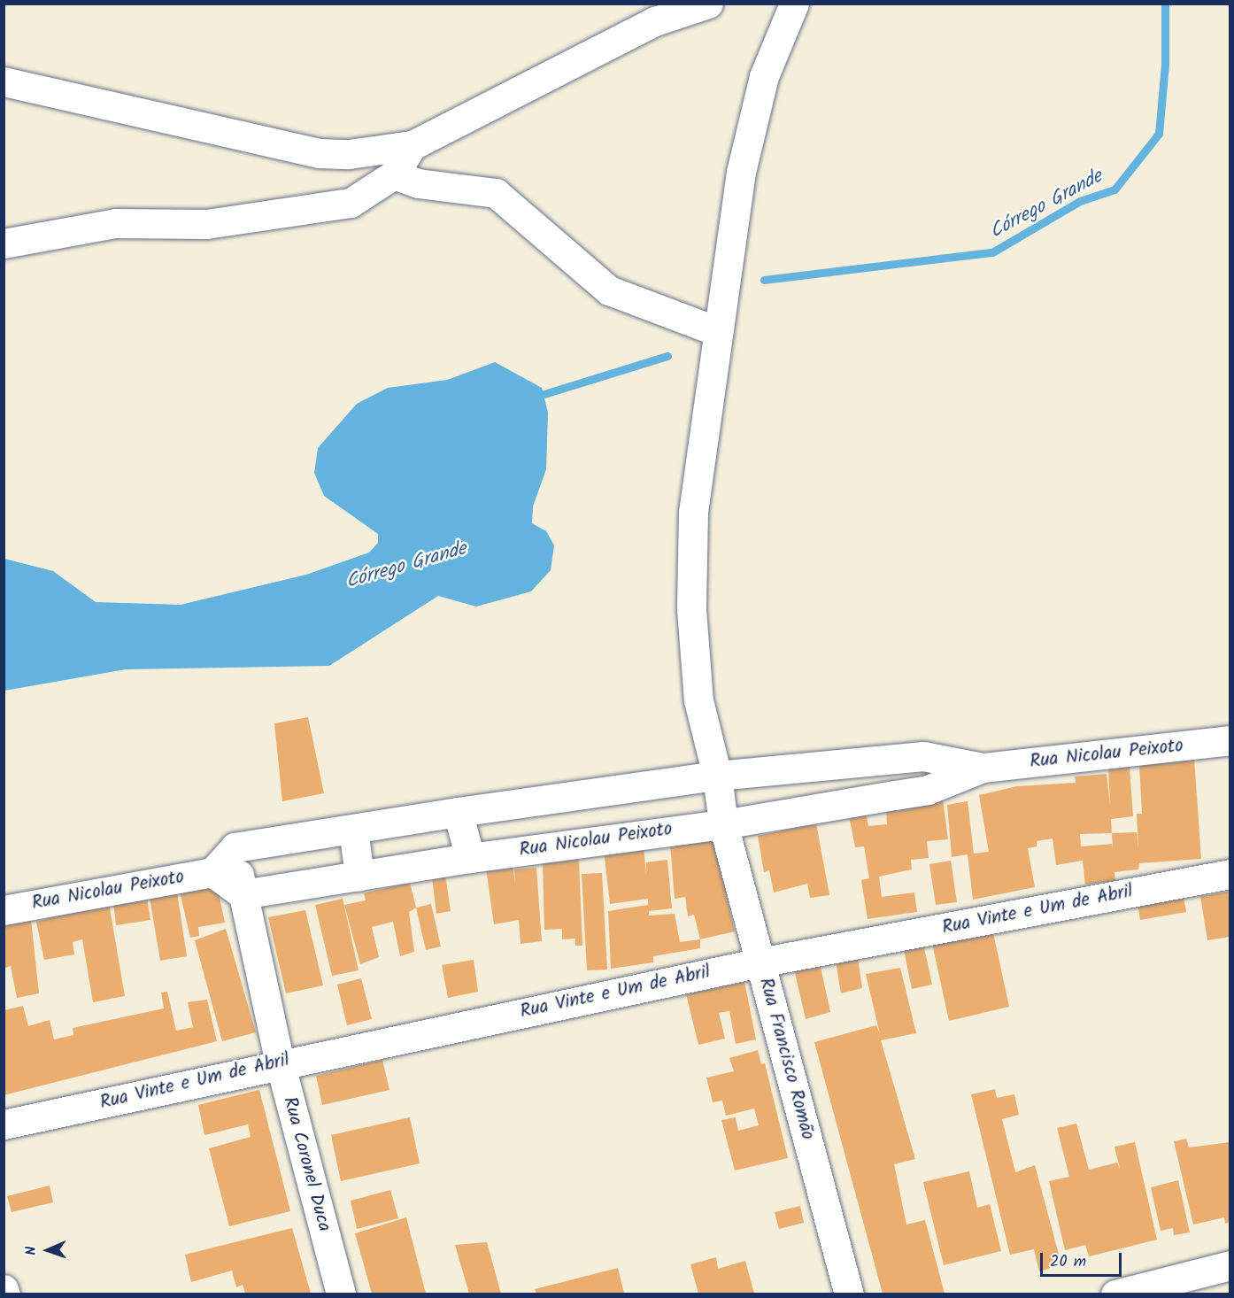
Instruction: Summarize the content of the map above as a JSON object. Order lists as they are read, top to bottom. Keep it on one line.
{"streets":{"street":["Rua Nicolau Peixoto","Rua Vinte e Um de Abril","Rua Francisco Romão","Rua Coronel Duca"]},"crossings":[["Rua Nicolau Peixoto","Rua Francisco Romão"],["Rua Nicolau Peixoto","Rua Coronel Duca"],["Rua Vinte e Um de Abril","Rua Francisco Romão"],["Rua Vinte e Um de Abril","Rua Coronel Duca"]],"water":["Córrego Grande"],"scale_bar":"20 m","north":"left"}
